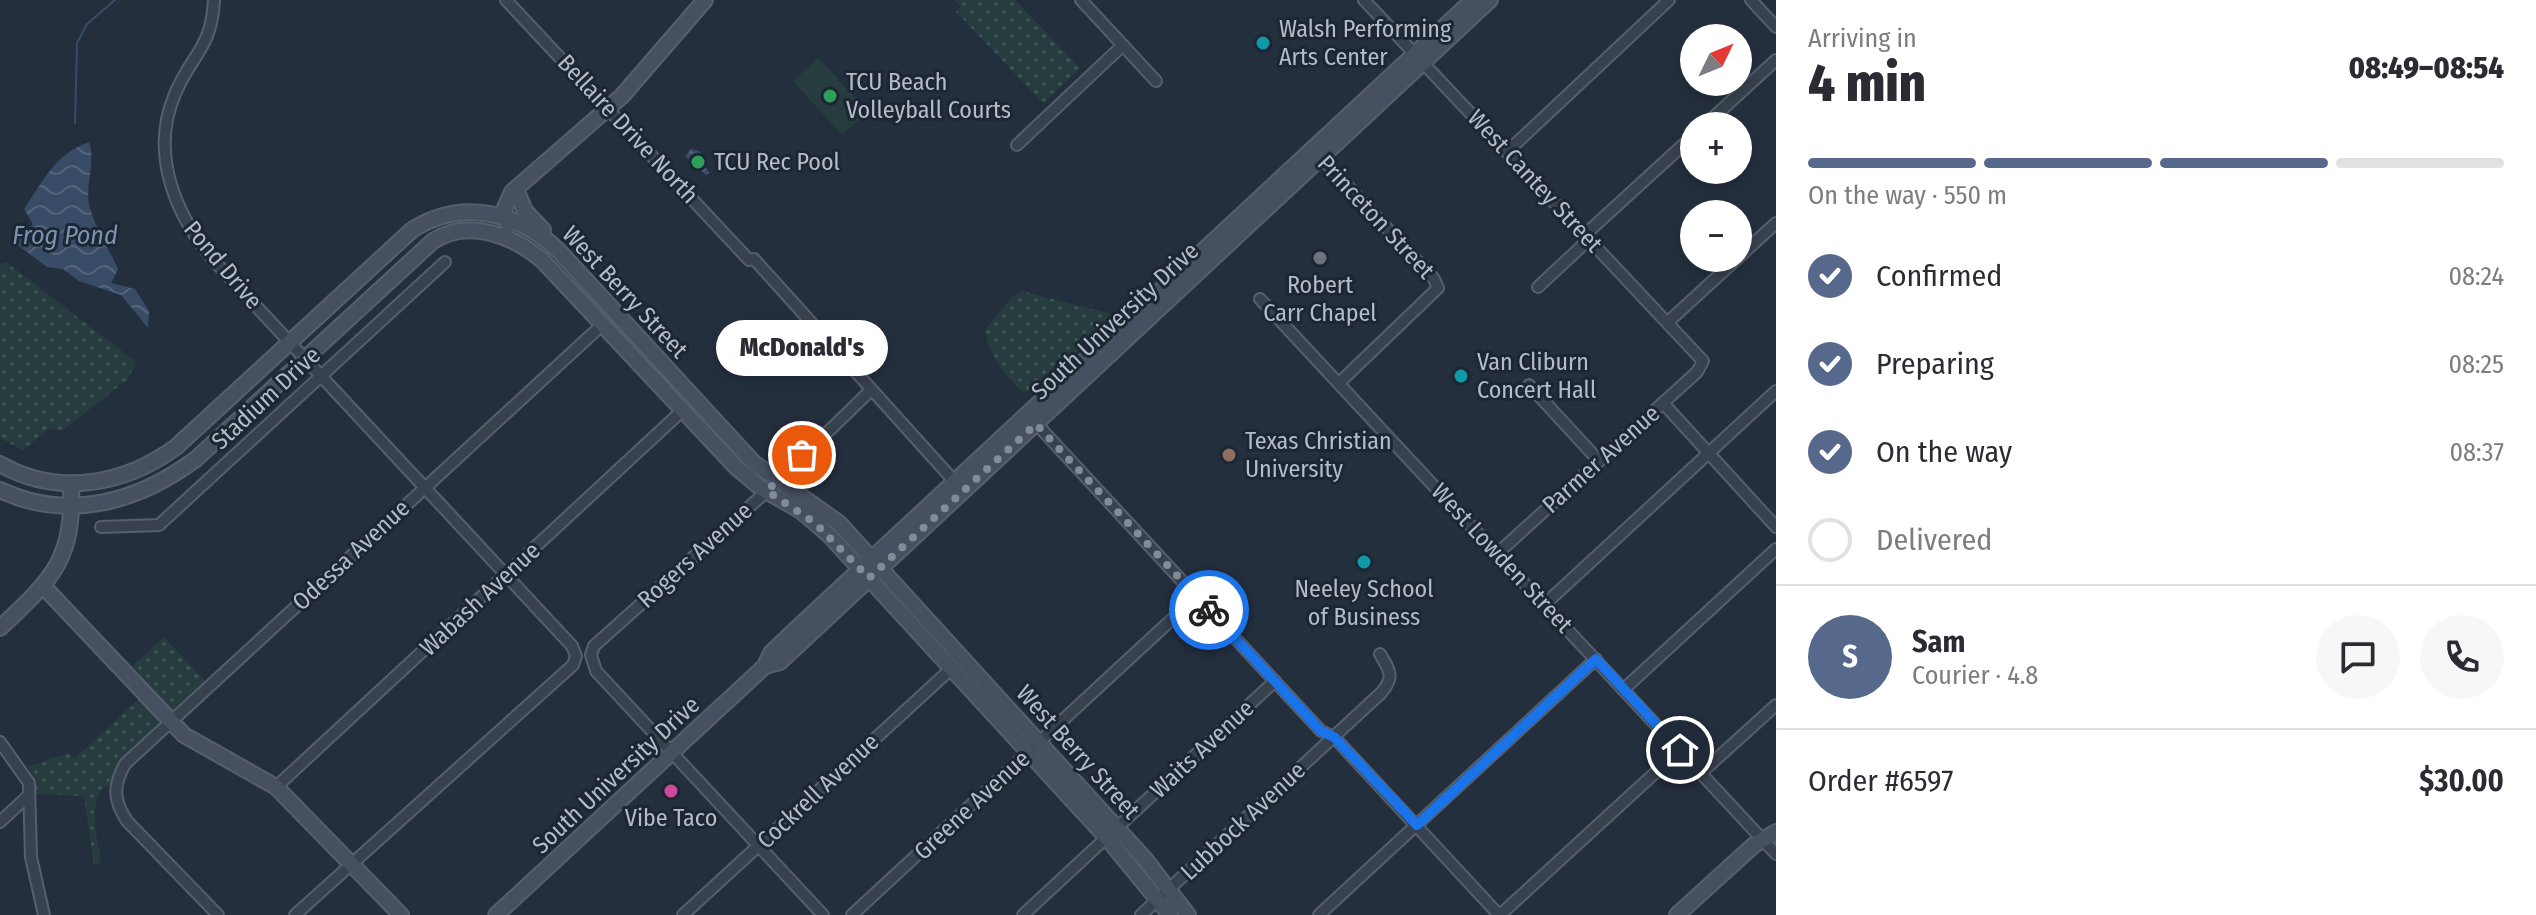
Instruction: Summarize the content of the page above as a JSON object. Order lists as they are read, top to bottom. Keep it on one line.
{"streets":{"main road":["West Berry Street","South University Drive"],"street":["Bellaire Drive North","West Cantey Street","Princeton Street","Pond Drive","Stadium Drive","Parmer Avenue","Odessa Avenue","Rogers Avenue","West Lowden Street","Wabash Avenue","Waits Avenue","Cockrell Avenue","Greene Avenue","Lubbock Avenue"]},"crossings":[["Bellaire Drive North","Rogers Avenue"],["West Cantey Street","South University Drive"],["West Cantey Street","Parmer Avenue"],["Princeton Street","South University Drive"],["Princeton Street","West Lowden Street"],["Pond Drive","West Berry Street"],["Pond Drive","Stadium Drive"],["Pond Drive","Odessa Avenue"],["Pond Drive","Wabash Avenue"],["West Berry Street","South University Drive"],["West Berry Street","Odessa Avenue"],["West Berry Street","Rogers Avenue"],["West Berry Street","Wabash Avenue"],["West Berry Street","Waits Avenue"],["West Berry Street","Cockrell Avenue"],["West Berry Street","Greene Avenue"],["West Berry Street","Lubbock Avenue"],["South University Drive","Rogers Avenue"],["Parmer Avenue","West Lowden Street"]],"water":["Frog Pond"],"places":["Walsh Performing Arts Center","TCU Beach Volleyball Courts","TCU Rec Pool","Robert Carr Chapel","Van Cliburn Concert Hall","McDonald's","Texas Christian University","Neeley School of Business","Vibe Taco"],"north":"top right","page":{"heading":["4 min","Arriving in","08:49–08:54"],"panel":["Sam","Courier · 4.8","Order #6597","$30.00"],"map_buttons":["+","−"],"bar":"On the way · 550 m","list":[["Confirmed","08:24"],["Preparing","08:25"],["On the way","08:37"],"Delivered"],"bubble":"McDonald's","round":"S"}}
